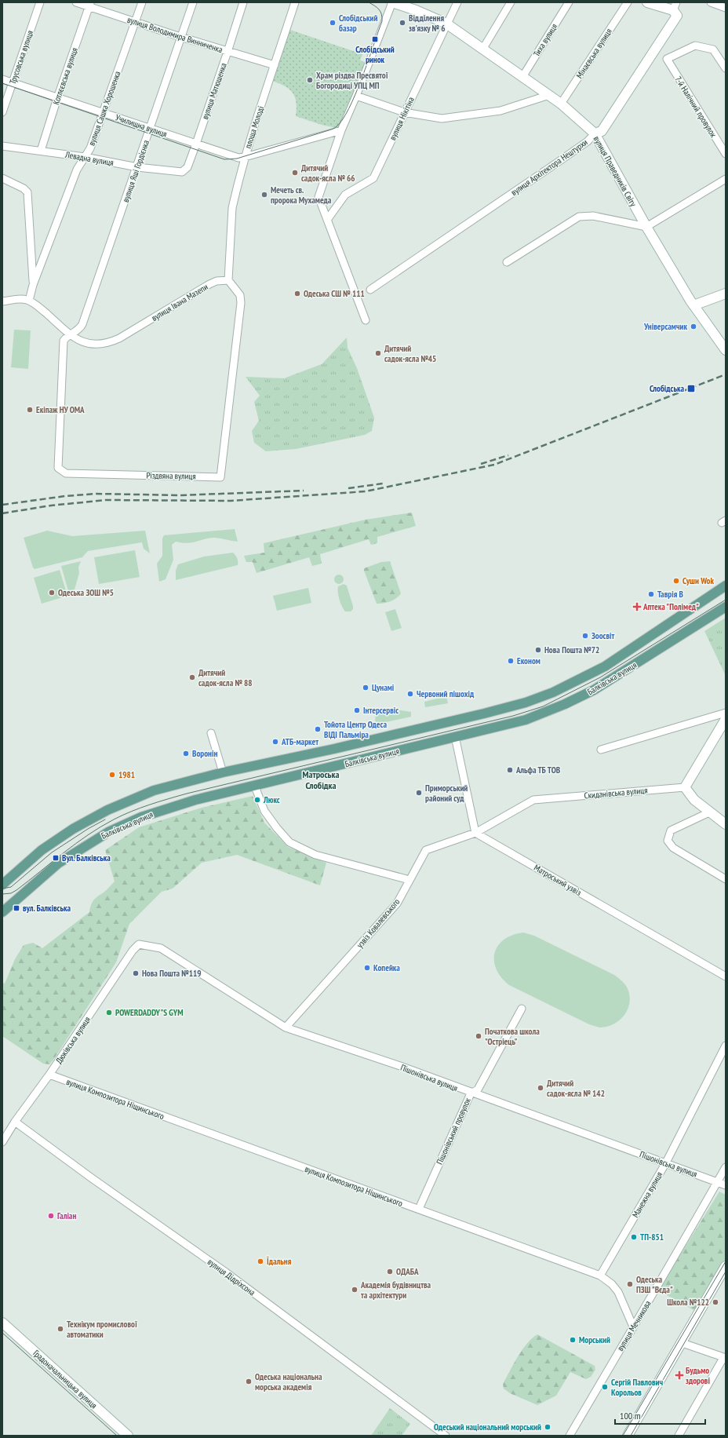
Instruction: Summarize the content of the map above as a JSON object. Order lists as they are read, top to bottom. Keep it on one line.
{"streets":{"main road":["вулиця Архітектора Нештурхи","вулиця Праведників Світу","Балківська вулиця","Градоначальницька вулиця"],"street":["вулиця Володимира Винниченка","Тиха вулиця","Мінаєвська вулиця","Трусовська вулиця","Котлєєвська вулиця","вулиця Матюшенка","7-й Налічний провулок","вулиця Сашка Хорошенка","вулиця Нікітіна","Училищна вулиця","площа Молоді","Левадна вулиця","вулиця Яші Гордієнка","вулиця Івана Мазепи","Різдвяна вулиця","Скиданівська вулиця","Матроський узвіз","узвіз Ковалевського","Дюківська вулиця","Пішонівська вулиця","вулиця Композитора Ніщинського","Пішонівський провулок","Манежна вулиця","вулиця Дідріхсона","вулиця Мечникова"]},"crossings":[["вулиця Володимира Винниченка","Котлєєвська вулиця"],["вулиця Володимира Винниченка","вулиця Матюшенка"],["вулиця Володимира Винниченка","вулиця Сашка Хорошенка"],["вулиця Володимира Винниченка","площа Молоді"],["вулиця Володимира Винниченка","вулиця Яші Гордієнка"],["Тиха вулиця","вулиця Праведників Світу"],["Мінаєвська вулиця","вулиця Праведників Світу"],["Трусовська вулиця","Училищна вулиця"],["Котлєєвська вулиця","Училищна вулиця"],["Котлєєвська вулиця","Левадна вулиця"],["вулиця Матюшенка","Училищна вулиця"],["вулиця Матюшенка","Левадна вулиця"],["вулиця Сашка Хорошенка","Училищна вулиця"],["вулиця Сашка Хорошенка","Левадна вулиця"],["вулиця Сашка Хорошенка","вулиця Івана Мазепи"],["вулиця Нікітіна","вулиця Праведників Світу"],["Училищна вулиця","площа Молоді"],["Училищна вулиця","вулиця Яші Гордієнка"],["Левадна вулиця","вулиця Яші Гордієнка"],["вулиця Архітектора Нештурхи","вулиця Праведників Світу"],["вулиця Яші Гордієнка","вулиця Івана Мазепи"],["вулиця Яші Гордієнка","Різдвяна вулиця"],["вулиця Івана Мазепи","Різдвяна вулиця"],["Скиданівська вулиця","Матроський узвіз"],["Скиданівська вулиця","узвіз Ковалевського"],["Матроський узвіз","узвіз Ковалевського"],["узвіз Ковалевського","Пішонівська вулиця"],["Дюківська вулиця","Пішонівська вулиця"],["Дюківська вулиця","вулиця Композитора Ніщинського"],["Дюківська вулиця","вулиця Дідріхсона"],["Пішонівська вулиця","Пішонівський провулок"],["Пішонівська вулиця","Манежна вулиця"],["Пішонівська вулиця","вулиця Мечникова"],["вулиця Композитора Ніщинського","Пішонівський провулок"],["вулиця Композитора Ніщинського","Манежна вулиця"],["вулиця Композитора Ніщинського","вулиця Мечникова"]],"districts":["Матроська Слобідка"],"places":{"other":["Слобідський базар","Відділення зв'язку № 6","Храм різдва Пресвятої Богородиці УПЦ МП","Дитячий садок-ясла № 66","Мечеть св. пророка Мухамеда","Одеська СШ № 111","Універсамчик","Дитячий садок-ясла №45","Екіпаж НУ ОМА","Суши Wok","Одеська ЗОШ №5","Таврія В","Зоосвіт","Нова Пошта №72","Економ","Дитячий садок-ясла № 88","Цунамі","Червоний пішохід","Інтерсервіс","Тойота Центр Одеса ВІДІ Пальміра","АТБ-маркет","Воронін","Альфа ТБ ТОВ","1981","Приморський районий суд","Люкс","Копейка","Нова Пошта №119","POWERDADDY\"S GYM","Початкова школа \"Остріець\"","Дитячий садок-ясла № 142","Галіан","ТП-851","Їдальня","ОДАБА","Одеська ПЗШ \"Вєда\"","Академія будівництва та архітектури","Школа №122","Технікум промислової автоматики","Морський","Одеська національна морська академія","Сергій Павлович Корольов","Одеський національний морський"],"transit":["Слобідський ринок","Слобідська","Вул. Балківська","вул. Балківська"],"health":["Аптека \"Полімед\"","Будьмо здорові"]},"scale_bar":"100 m"}
